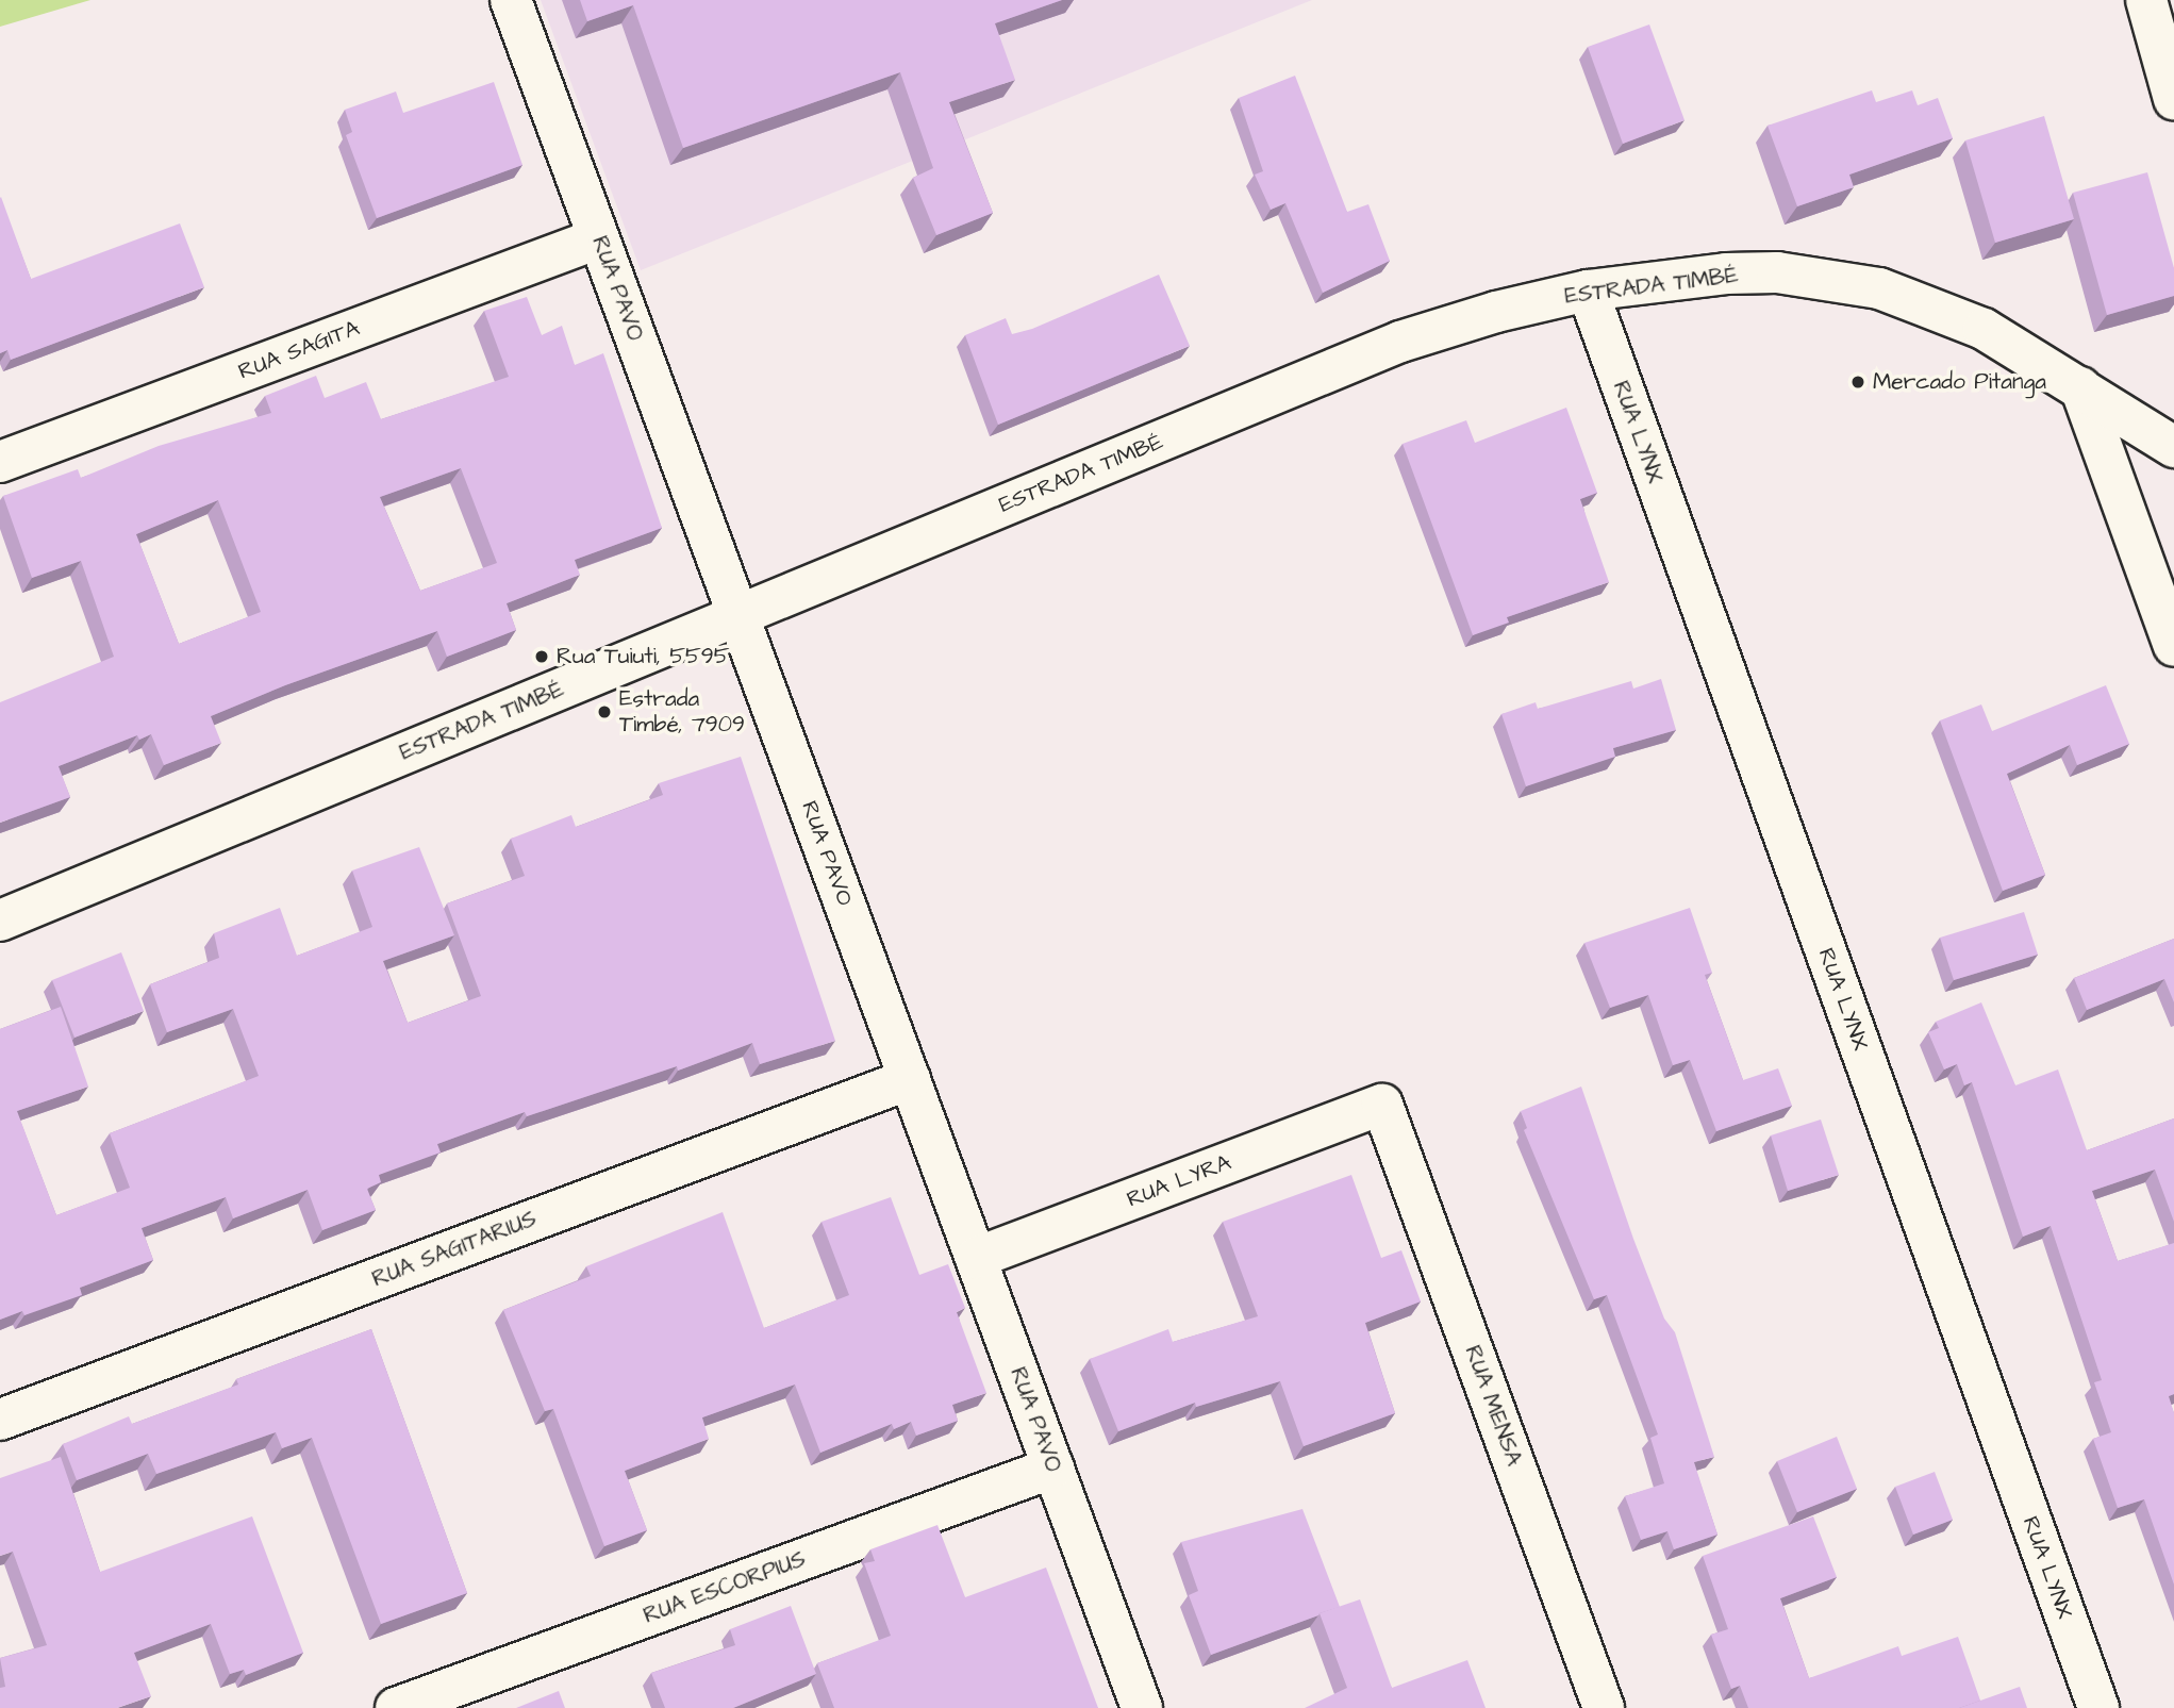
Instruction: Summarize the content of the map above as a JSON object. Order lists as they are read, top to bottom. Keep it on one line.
{"streets":{"street":["ESTRADA TIMBÉ","RUA PAVO","RUA SAGITA","RUA LYNX","RUA LYRA","RUA SAGITARIUS","RUA MENSA","RUA ESCORPIUS"]},"crossings":[["ESTRADA TIMBÉ","RUA PAVO"],["ESTRADA TIMBÉ","RUA LYNX"],["RUA PAVO","RUA SAGITA"],["RUA PAVO","RUA LYRA"],["RUA PAVO","RUA SAGITARIUS"],["RUA PAVO","RUA ESCORPIUS"],["RUA LYRA","RUA MENSA"]],"places":["Mercado Pitanga","Rua Tuiuti, 5595","Estrada Timbé, 7909"]}
